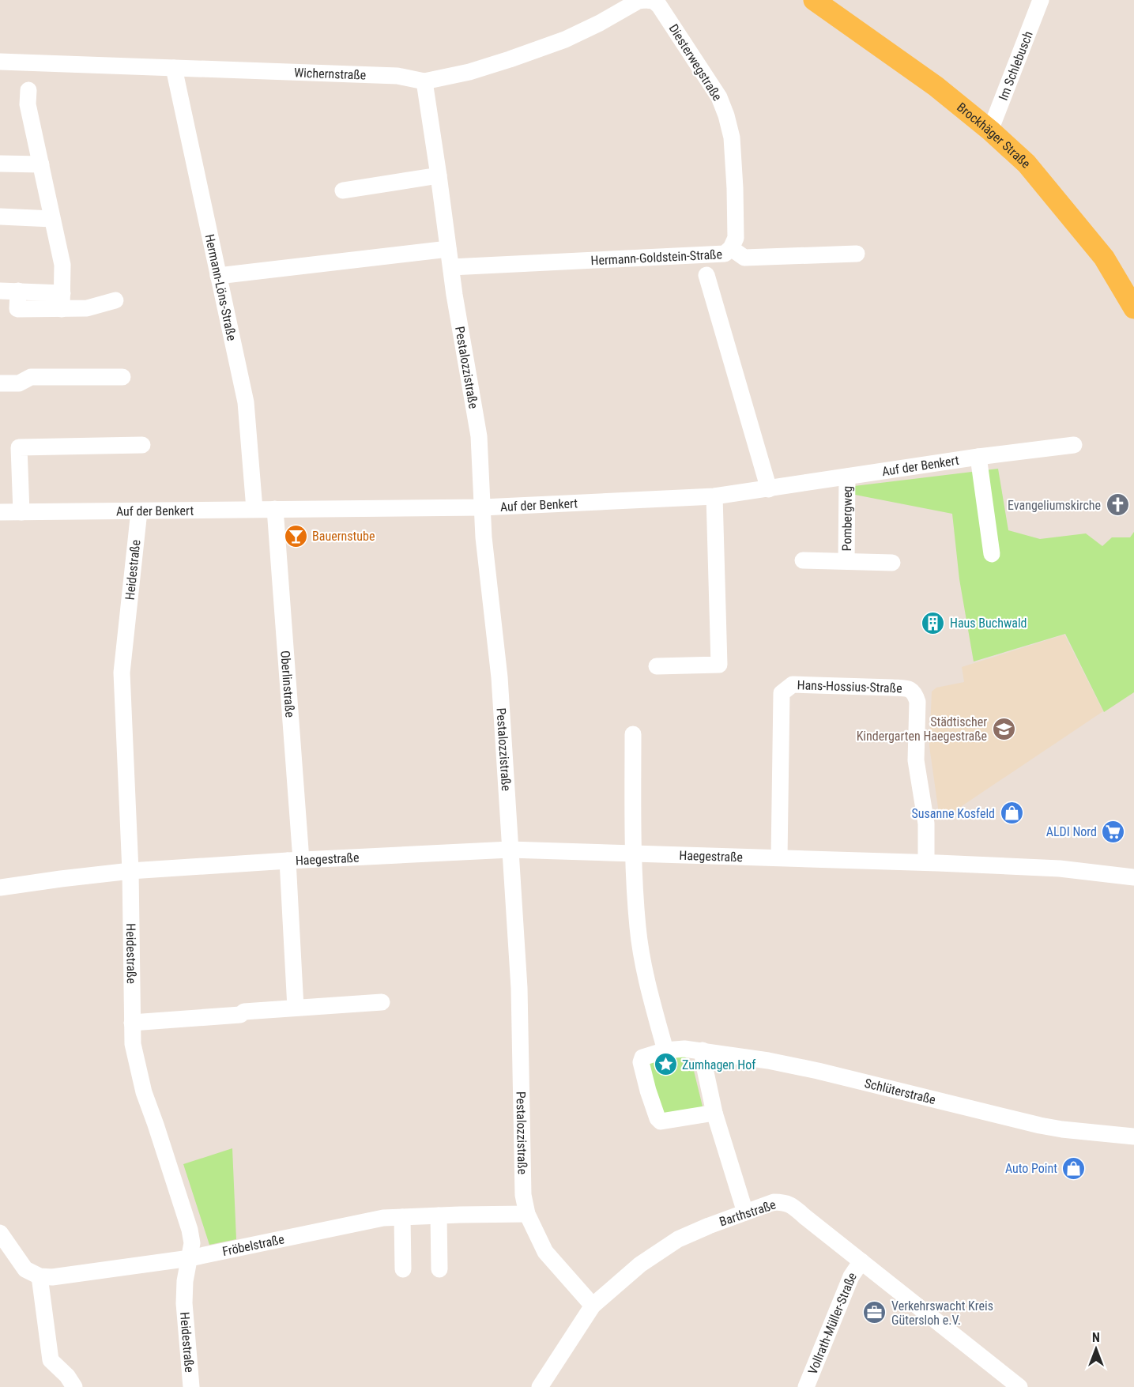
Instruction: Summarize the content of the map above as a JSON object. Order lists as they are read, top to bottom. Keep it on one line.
{"streets":{"main road":["Brockhäger Straße"],"street":["Diesterwegstraße","Im Schlebusch","Wichernstraße","Hermann-Goldstein-Straße","Hermann-Löns-Straße","Pestalozzistraße","Auf der Benkert","Pombergweg","Heidestraße","Oberlinstraße","Hans-Hossius-Straße","Haegestraße","Schlüterstraße","Barthstraße","Fröbelstraße","Vollrath-Müller-Straße"]},"crossings":[["Diesterwegstraße","Wichernstraße"],["Diesterwegstraße","Hermann-Goldstein-Straße"],["Im Schlebusch","Brockhäger Straße"],["Wichernstraße","Hermann-Löns-Straße"],["Wichernstraße","Pestalozzistraße"],["Hermann-Goldstein-Straße","Pestalozzistraße"],["Hermann-Löns-Straße","Auf der Benkert"],["Pestalozzistraße","Auf der Benkert"],["Pestalozzistraße","Haegestraße"],["Pestalozzistraße","Barthstraße"],["Pestalozzistraße","Fröbelstraße"],["Auf der Benkert","Pombergweg"],["Auf der Benkert","Heidestraße"],["Auf der Benkert","Oberlinstraße"],["Heidestraße","Haegestraße"],["Heidestraße","Fröbelstraße"],["Oberlinstraße","Haegestraße"],["Hans-Hossius-Straße","Haegestraße"],["Barthstraße","Vollrath-Müller-Straße"]],"places":{"church":["Evangeliumskirche"],"bar":["Bauernstube"],"building":["Haus Buchwald"],"school or university":["Städtischer Kindergarten Haegestraße"],"shop":["Susanne Kosfeld","Auto Point"],"supermarket":["ALDI Nord"],"place":["Zumhagen Hof"],"office":["Verkehrswacht Kreis Gütersloh e.V."]},"north":"top"}
